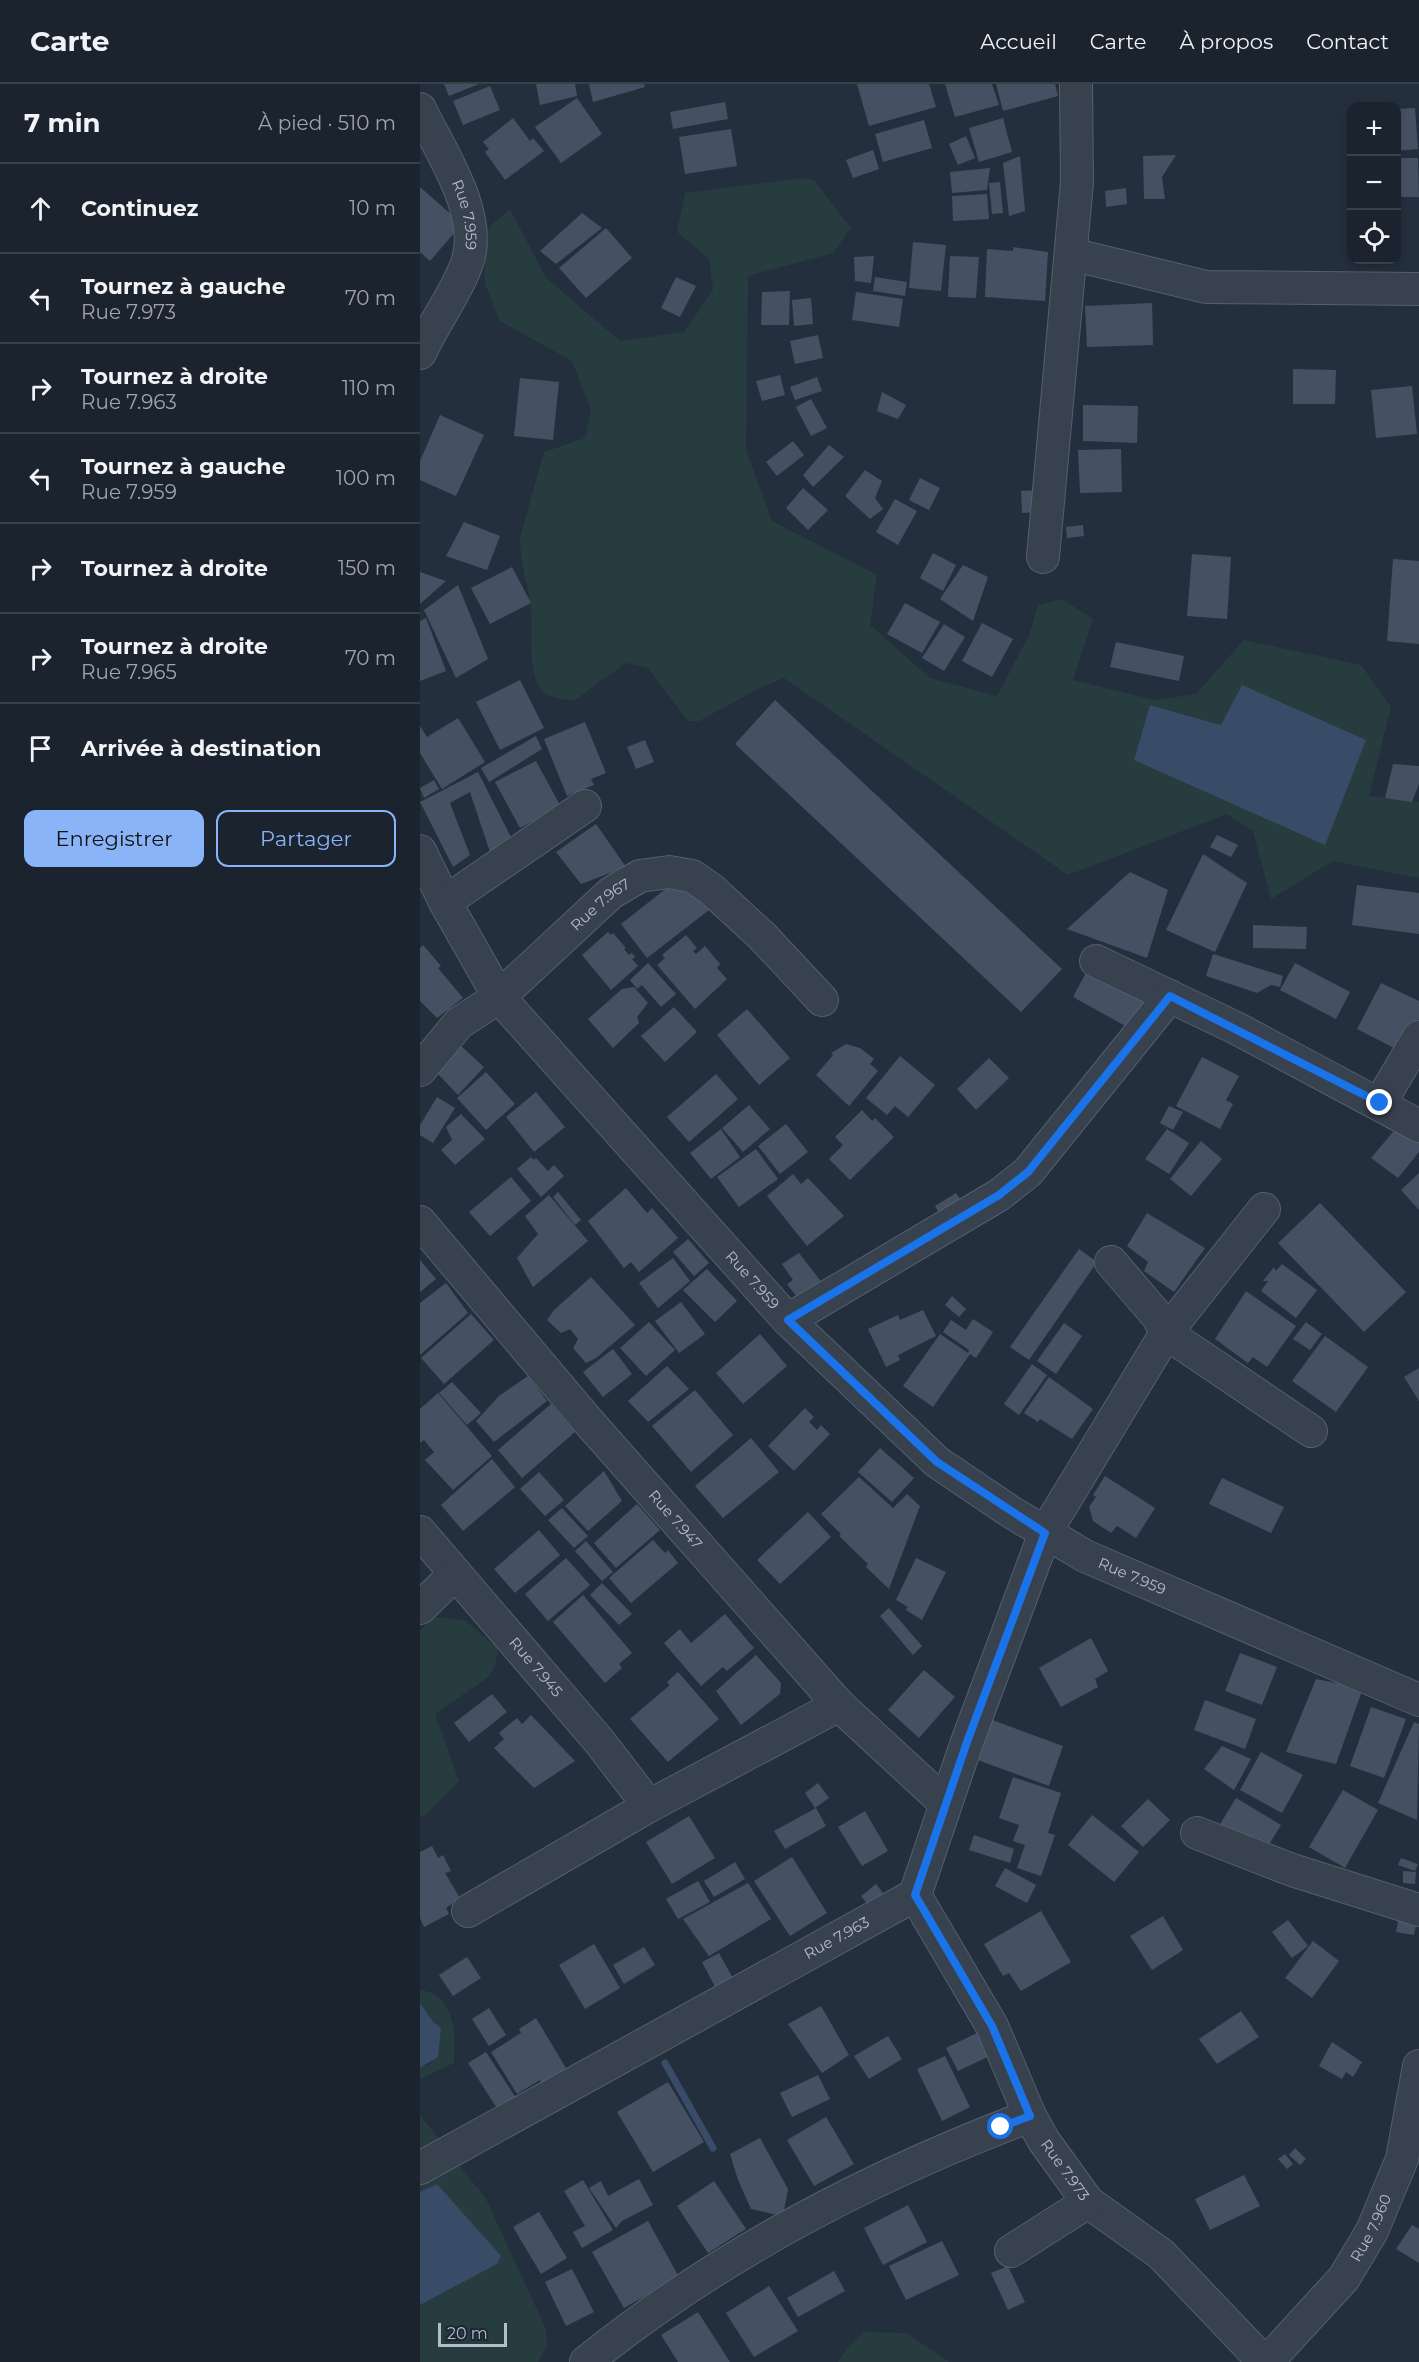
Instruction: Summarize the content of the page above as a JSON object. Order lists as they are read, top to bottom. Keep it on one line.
{"streets":{"street":["Rue 7.959","Rue 7.967","Rue 7.947","Rue 7.945","Rue 7.963","Rue 7.973","Rue 7.960"]},"crossings":[["Rue 7.959","Rue 7.967"],["Rue 7.963","Rue 7.973"],["Rue 7.973","Rue 7.960"]],"scale_bar":"20 m","page":{"header":"Carte","nav":["Accueil","Carte","À propos","Contact"],"heading":["7 min","À pied · 510 m"],"map_buttons":["+","−"],"list":[["Continuez","10 m"],["Tournez à gauche","Rue 7.973","70 m"],["Tournez à droite","Rue 7.963","110 m"],["Tournez à gauche","Rue 7.959","100 m"],["Tournez à droite","150 m"],["Tournez à droite","Rue 7.965","70 m"],"Arrivée à destination"],"buttons":["Enregistrer","Partager"],"scale":"20 m"}}
